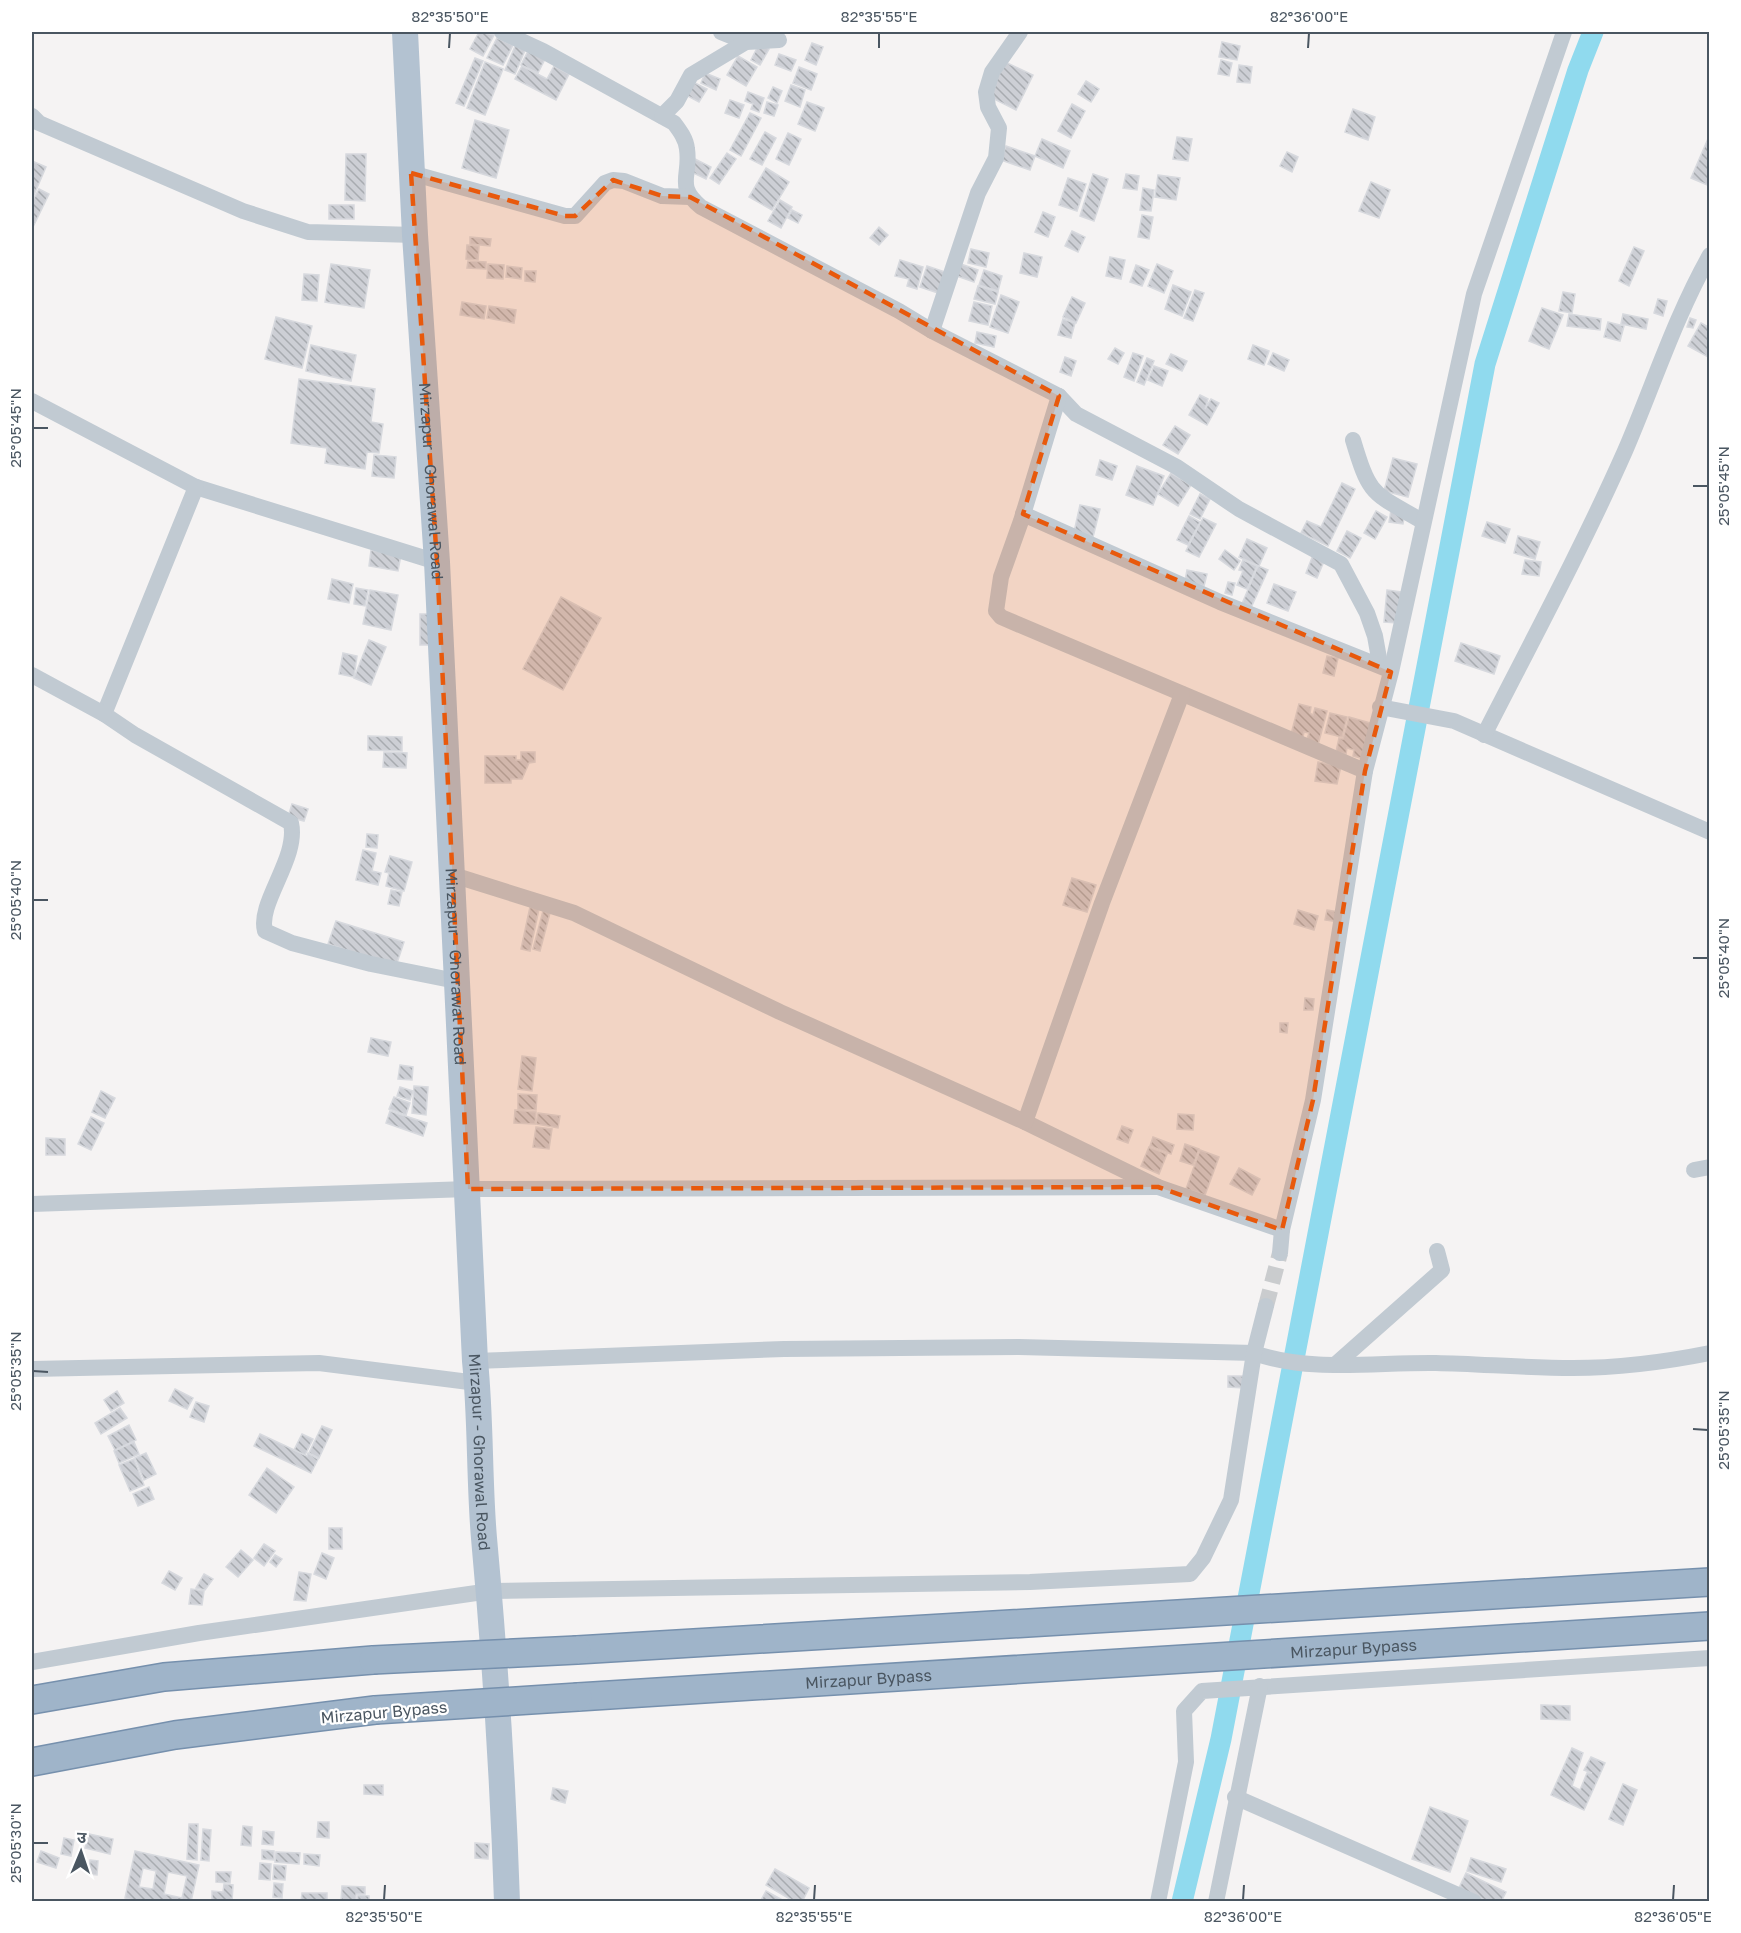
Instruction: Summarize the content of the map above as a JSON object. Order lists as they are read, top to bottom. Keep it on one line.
{"streets":{"highway":["Mirzapur Bypass"],"main road":["Mirzapur - Ghorawal Road"]},"north":"top","coordinates":["82°35'50\"E","82°35'55\"E","82°36'00\"E","25°05'45\"N","25°05'40\"N","25°05'35\"N","25°05'30\"N","82°36'05\"E"]}
